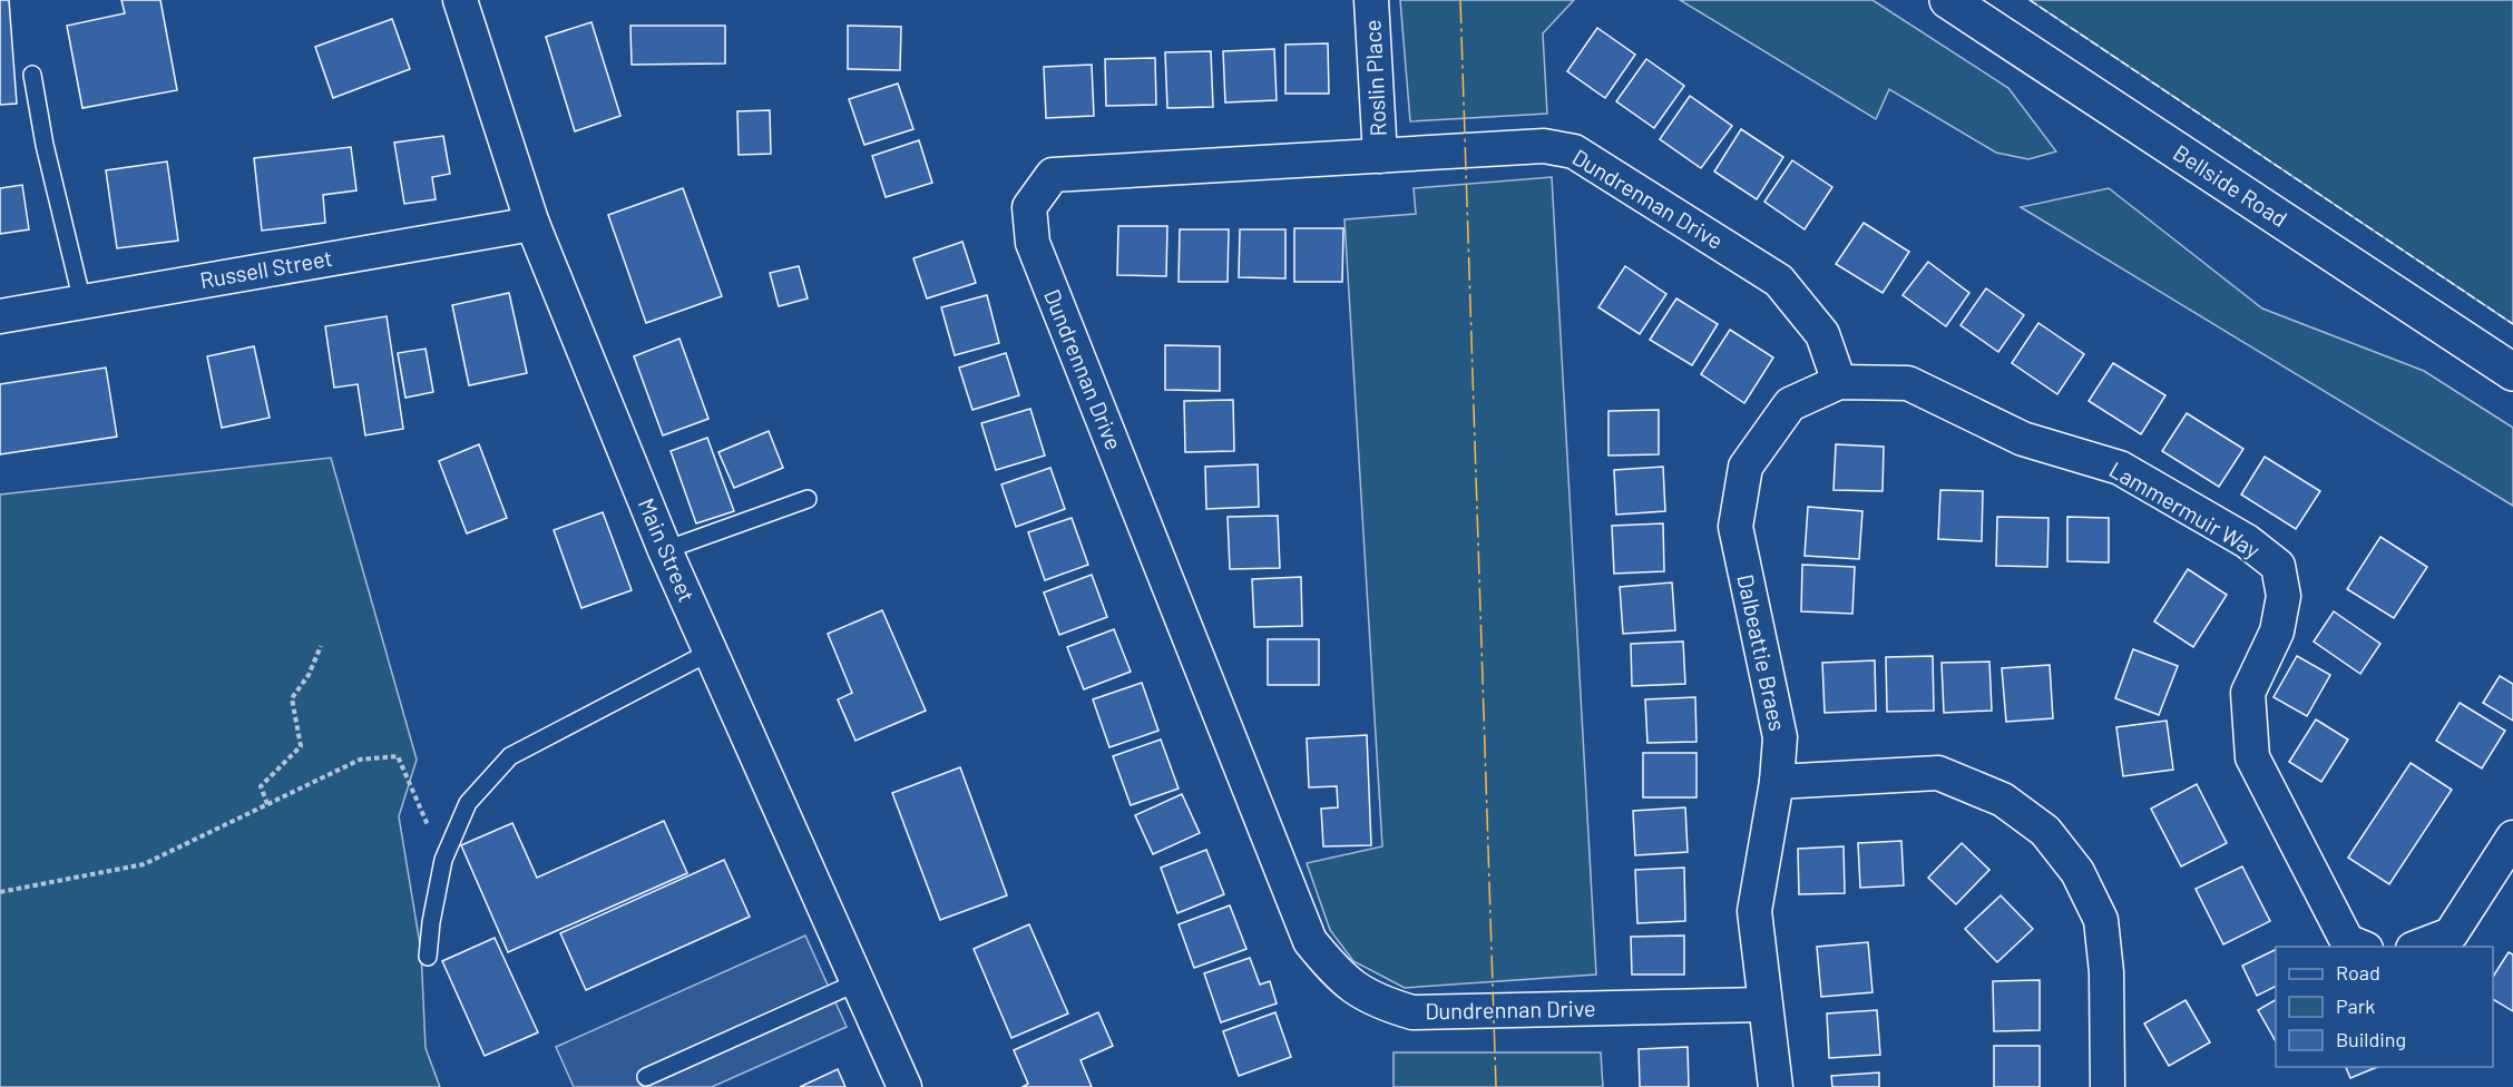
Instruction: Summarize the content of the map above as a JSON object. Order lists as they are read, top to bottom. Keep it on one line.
{"streets":{"main road":["Bellside Road"],"street":["Roslin Place","Dundrennan Drive","Russell Street","Lammermuir Way","Main Street","Dalbeattie Braes"]},"crossings":[["Roslin Place","Dundrennan Drive"],["Dundrennan Drive","Lammermuir Way"],["Dundrennan Drive","Dalbeattie Braes"],["Russell Street","Main Street"],["Lammermuir Way","Dalbeattie Braes"]],"legend":["Road","Park","Building"]}
